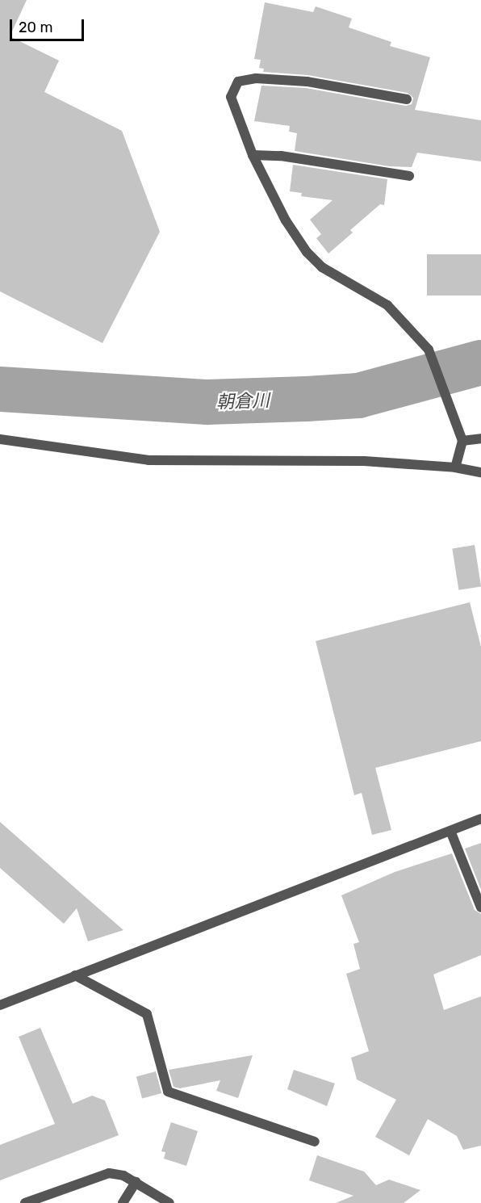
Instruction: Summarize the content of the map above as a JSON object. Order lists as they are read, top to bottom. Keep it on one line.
{"water":["朝倉川"],"scale_bar":"20 m"}
